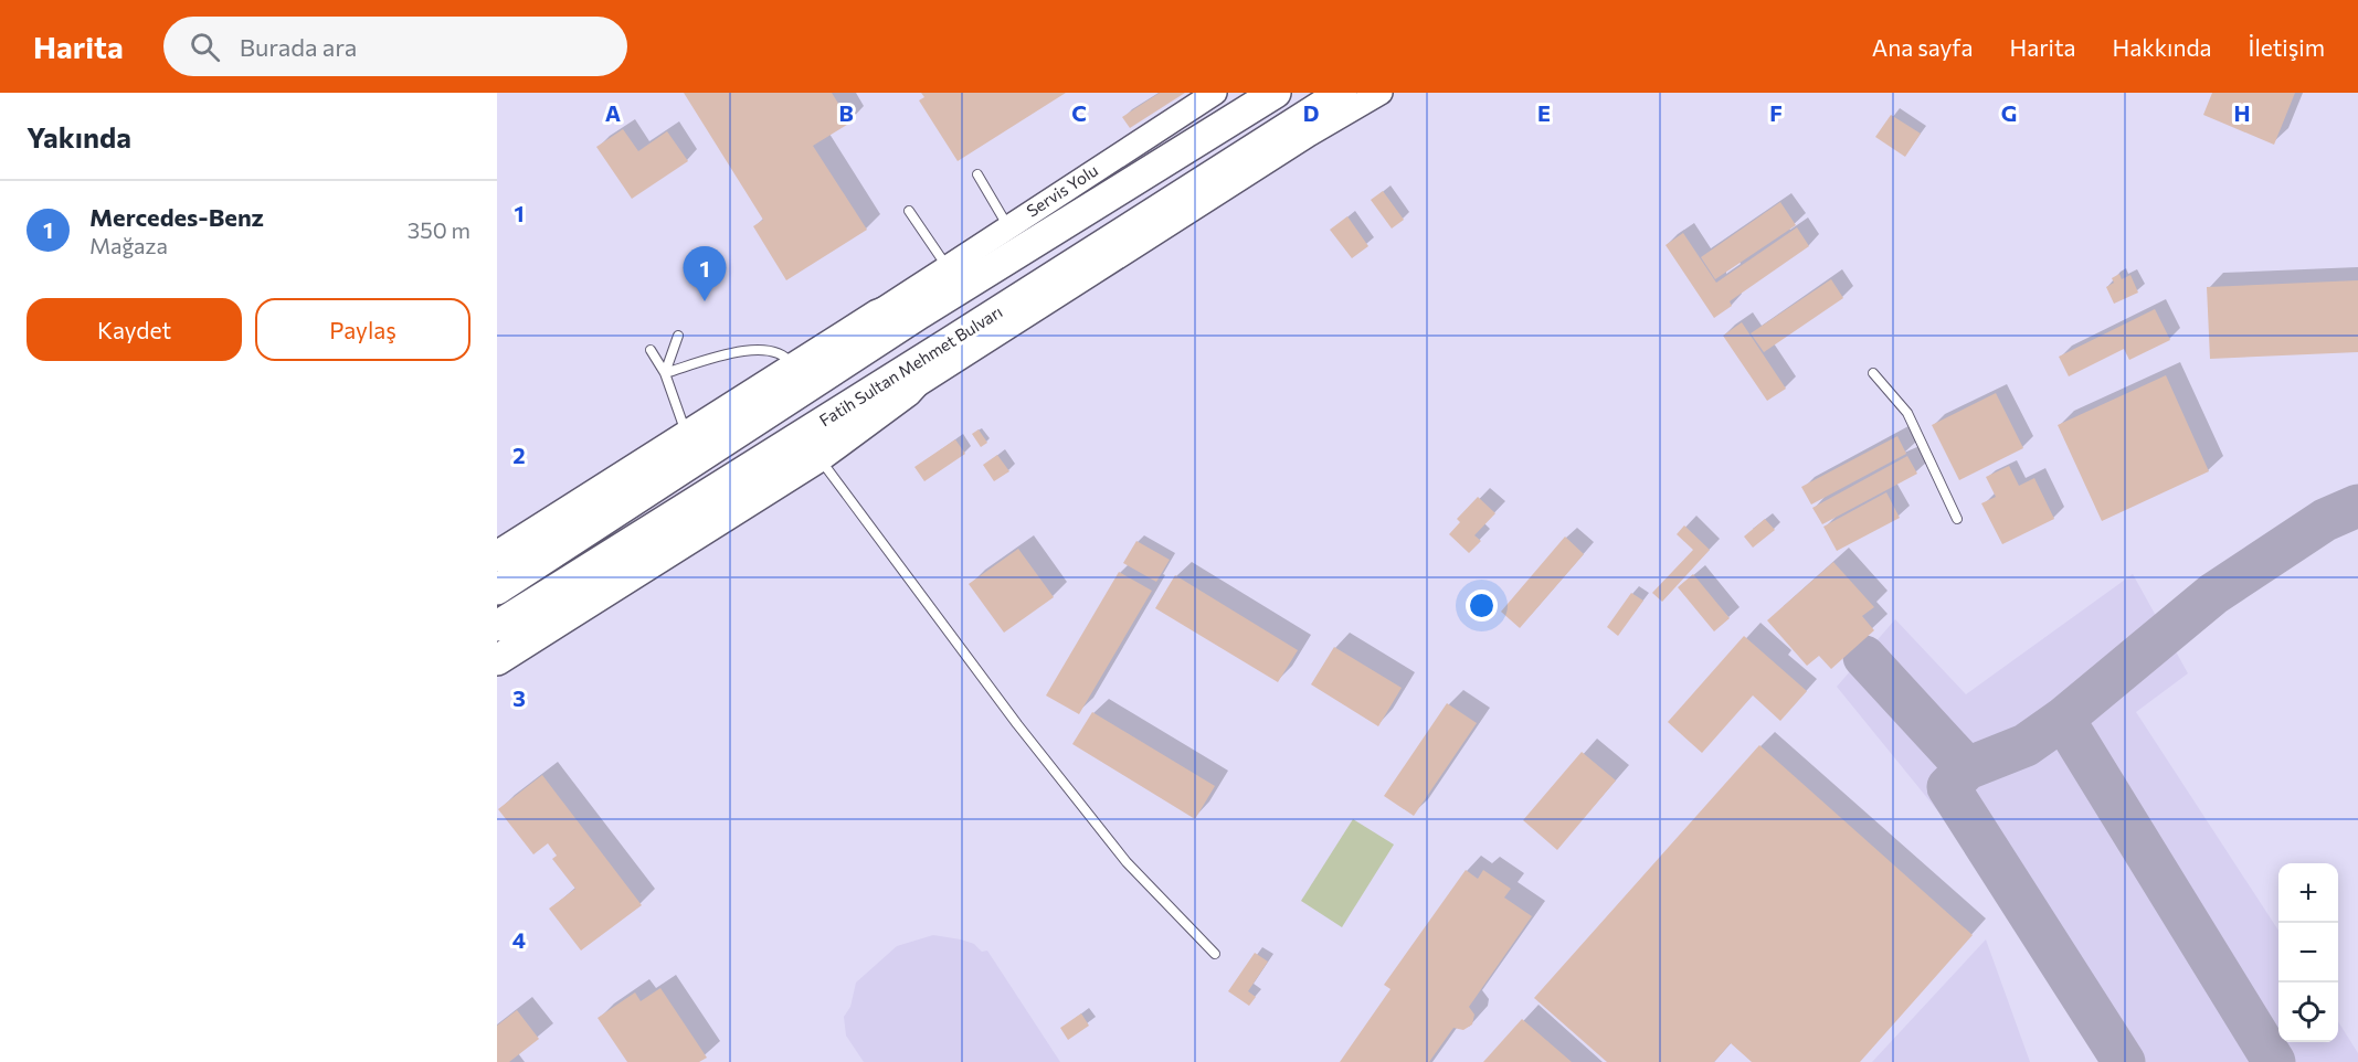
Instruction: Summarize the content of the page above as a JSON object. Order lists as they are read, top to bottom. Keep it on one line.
{"streets":{"highway":["Fatih Sultan Mehmet Bulvarı"],"street":["Servis Yolu"]},"page":{"header":"Harita","search":"Burada ara","nav":["Ana sayfa","Harita","Hakkında","İletişim"],"heading":"Yakında","list":[{"mark":"1","name":"Mercedes-Benz","note":"Mağaza","value":"350 m"}],"pins":"1","buttons":["Kaydet","Paylaş"],"map_buttons":["+","−"]},"grid":{"columns":["A","B","C","D","E","F","G","H"],"rows":["1","2","3","4"]}}
